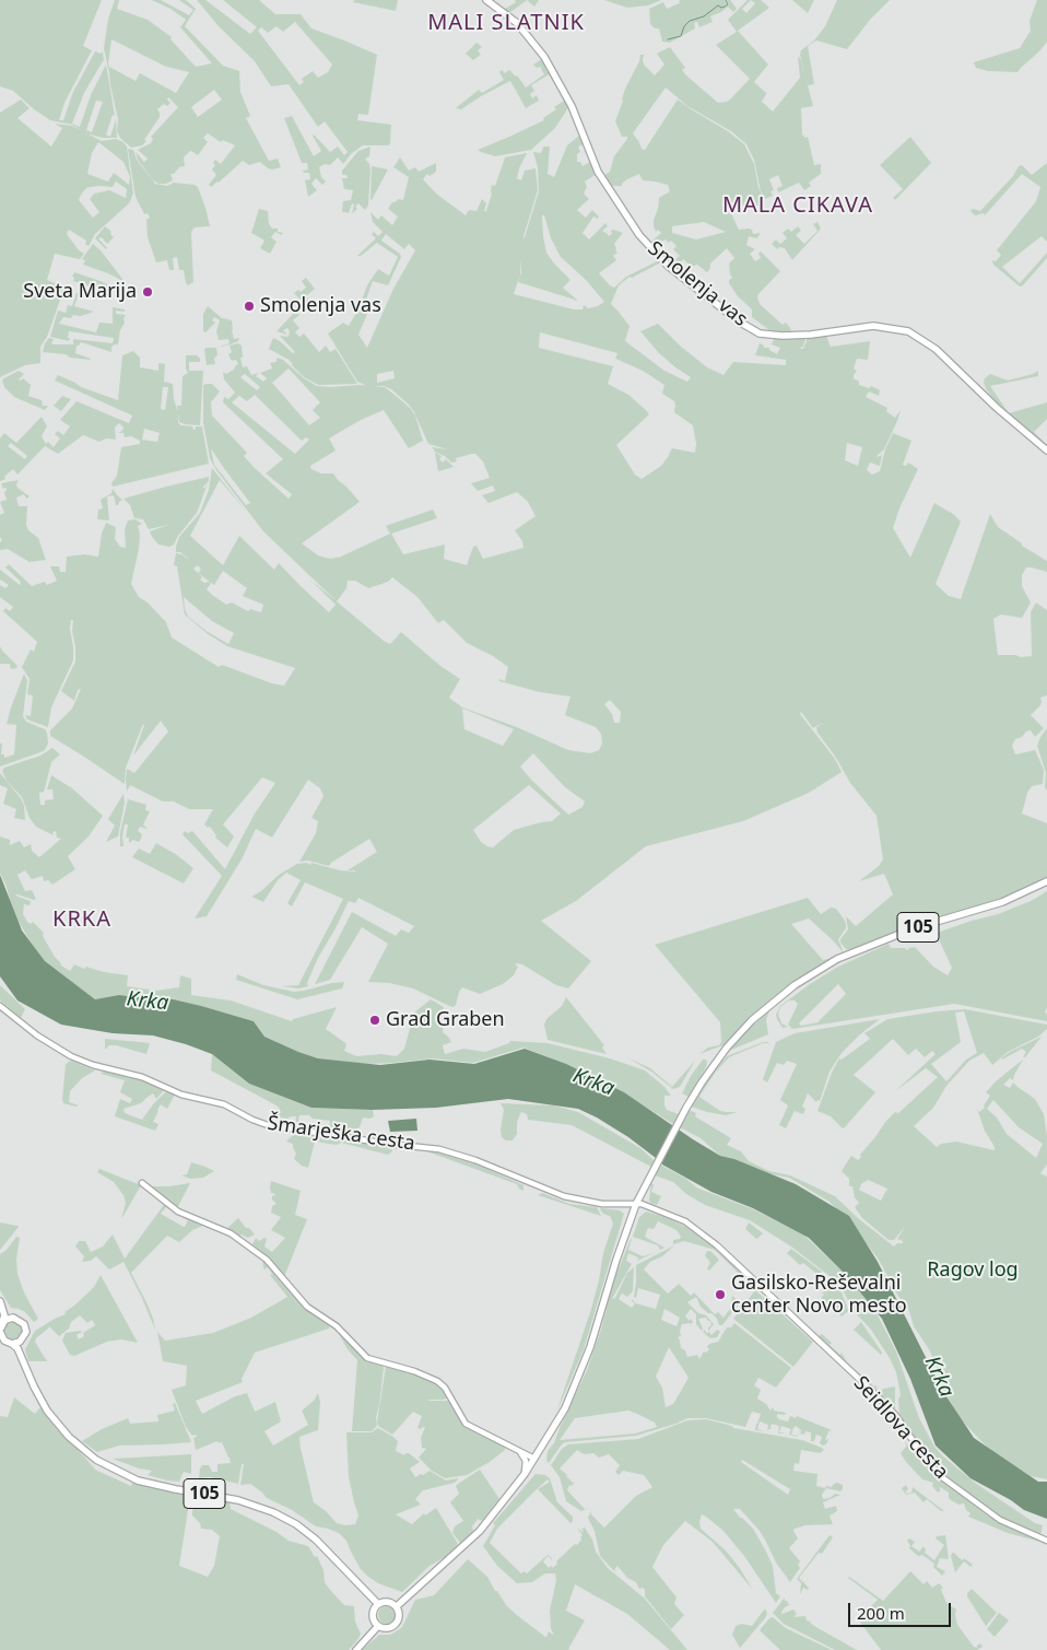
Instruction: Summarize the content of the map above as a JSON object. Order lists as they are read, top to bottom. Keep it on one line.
{"streets":{"main road":["Smolenja vas","105"],"street":["Šmarješka cesta","Seidlova cesta"]},"crossings":[["105","Šmarješka cesta"],["105","Seidlova cesta"],["Šmarješka cesta","Seidlova cesta"]],"districts":["MALI SLATNIK","MALA CIKAVA","KRKA"],"water":["Krka"],"parks":["Ragov log"],"places":["Sveta Marija","Smolenja vas","Grad Graben","Gasilsko-Reševalni center Novo mesto"],"scale_bar":"200 m"}
